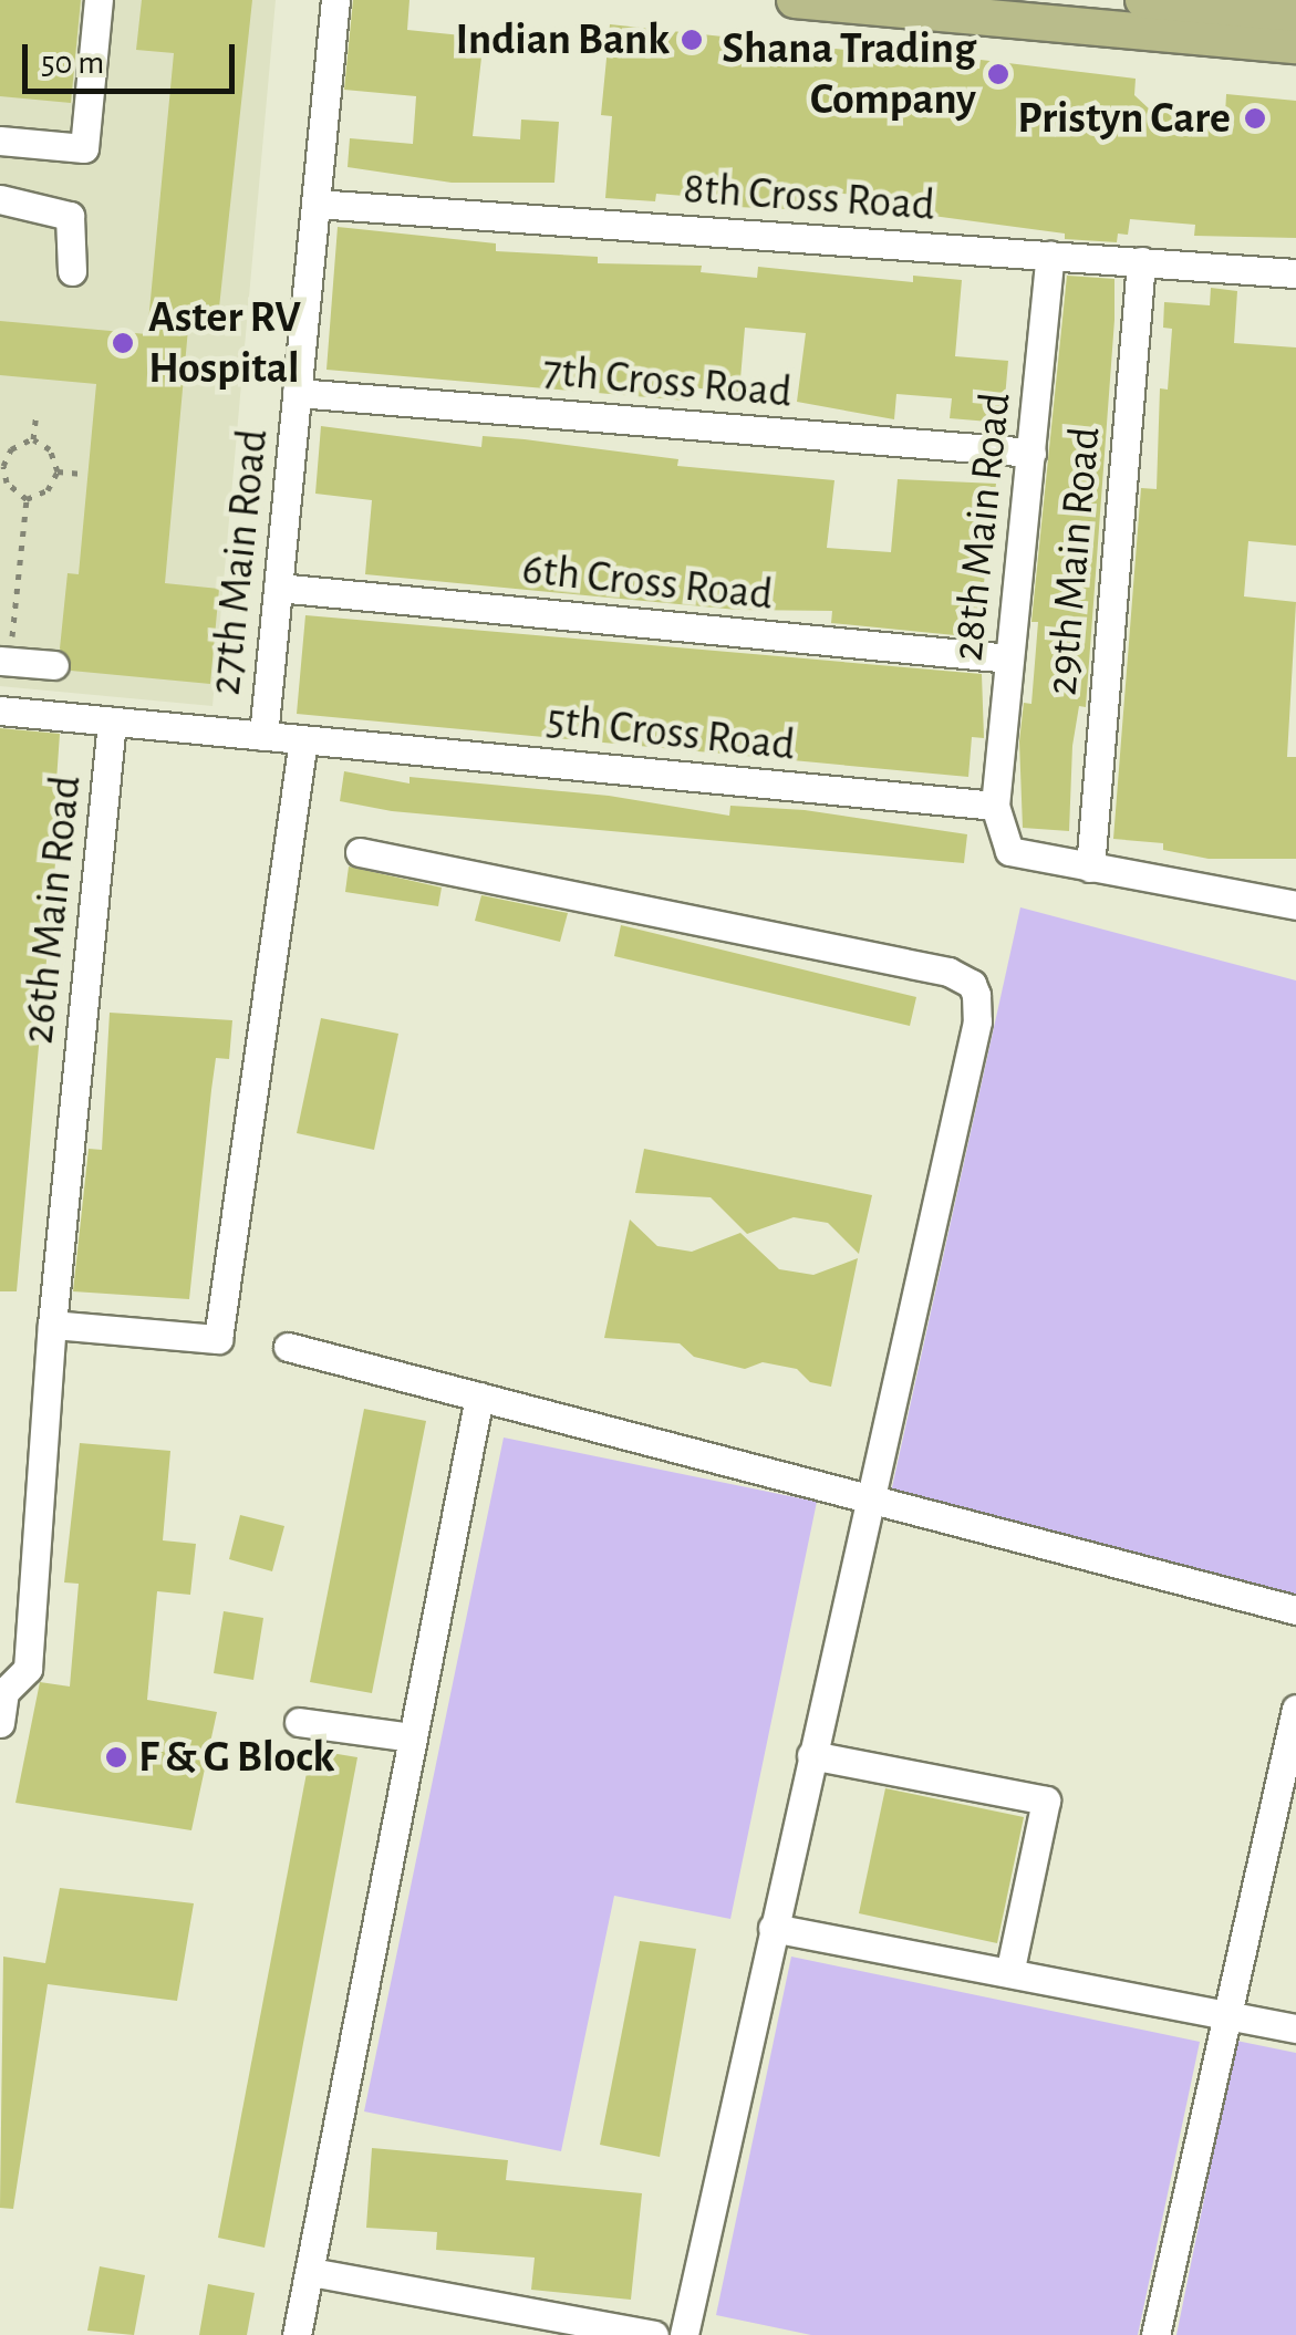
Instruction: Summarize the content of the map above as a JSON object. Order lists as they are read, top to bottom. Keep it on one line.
{"streets":{"street":["8th Cross Road","7th Cross Road","28th Main Road","29th Main Road","27th Main Road","6th Cross Road","5th Cross Road","26th Main Road"]},"crossings":[["8th Cross Road","28th Main Road"],["8th Cross Road","29th Main Road"],["8th Cross Road","27th Main Road"],["7th Cross Road","28th Main Road"],["7th Cross Road","27th Main Road"],["28th Main Road","6th Cross Road"],["28th Main Road","5th Cross Road"],["27th Main Road","6th Cross Road"],["27th Main Road","5th Cross Road"],["27th Main Road","26th Main Road"],["5th Cross Road","26th Main Road"]],"places":["Indian Bank","Shana Trading Company","Pristyn Care","Aster RV Hospital","F & G Block"],"scale_bar":"50 m"}
